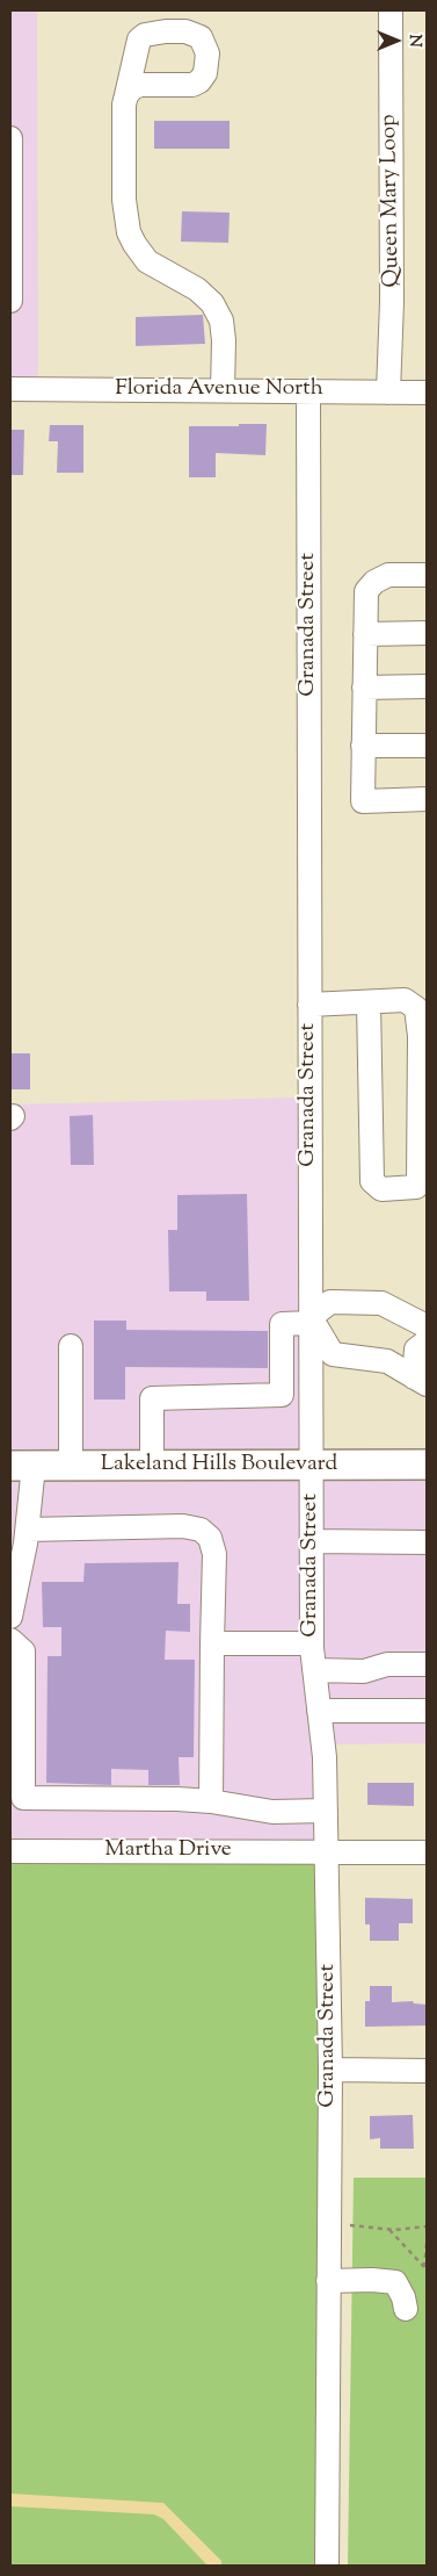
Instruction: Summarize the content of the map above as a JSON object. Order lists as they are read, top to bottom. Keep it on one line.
{"streets":{"main road":["Lakeland Hills Boulevard"],"street":["Queen Mary Loop","Florida Avenue North","Granada Street","Martha Drive"]},"crossings":[["Queen Mary Loop","Florida Avenue North"],["Florida Avenue North","Granada Street"],["Granada Street","Lakeland Hills Boulevard"],["Granada Street","Martha Drive"]],"north":"right"}
